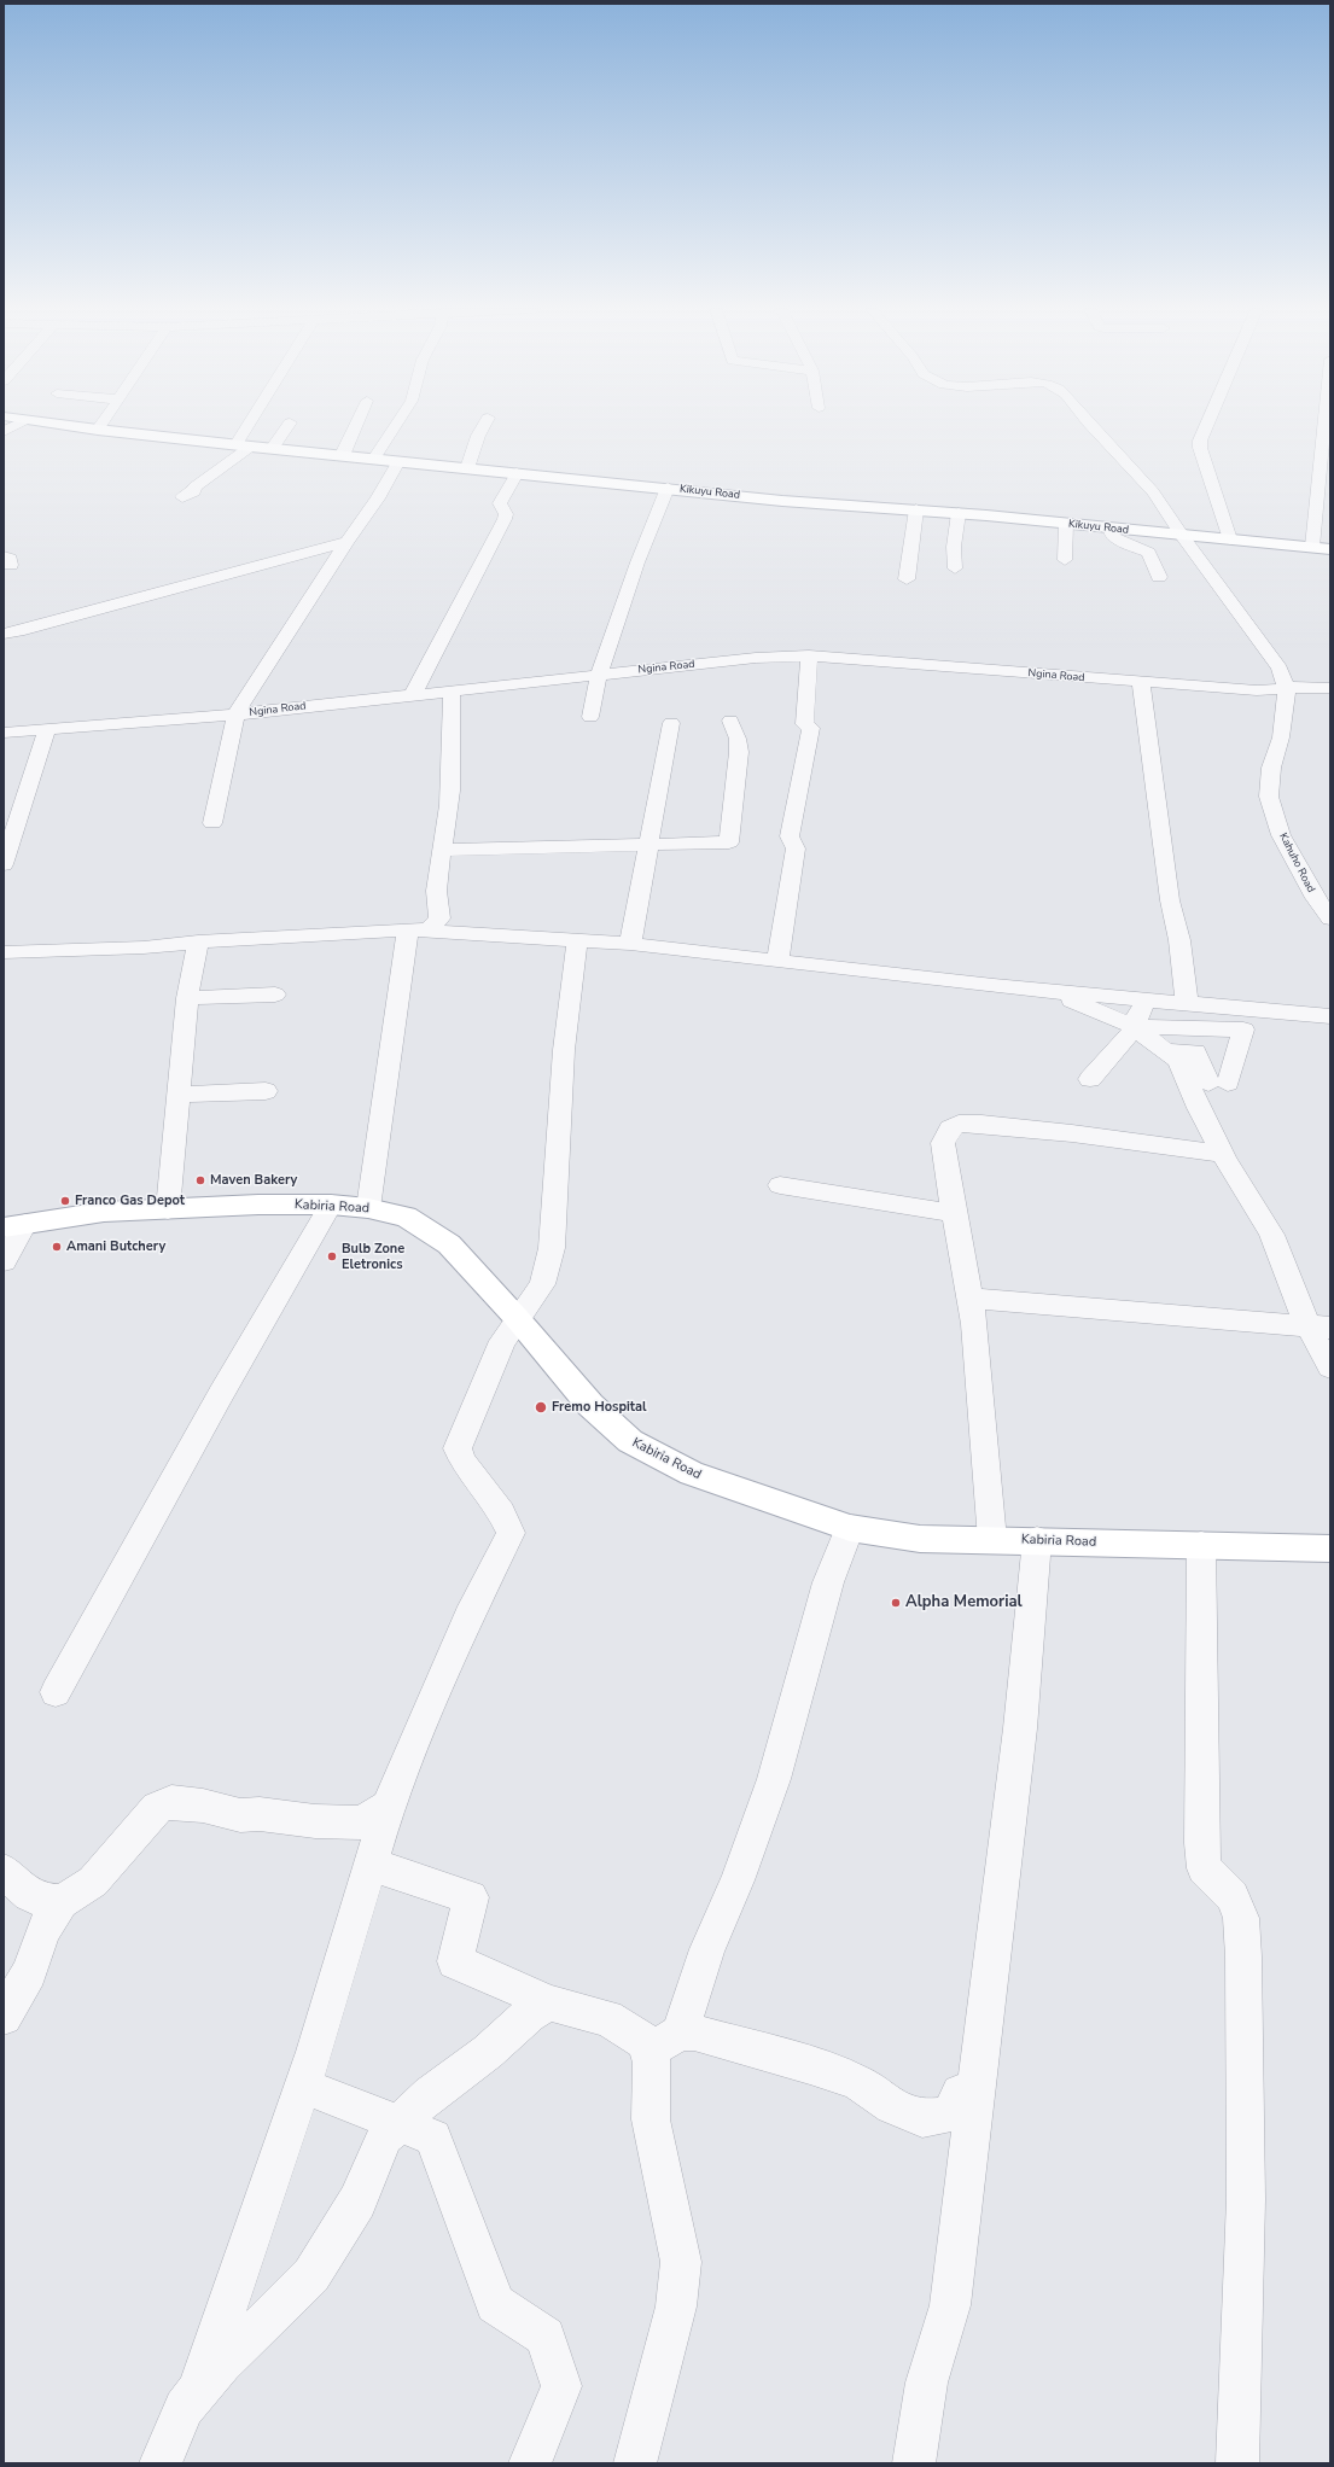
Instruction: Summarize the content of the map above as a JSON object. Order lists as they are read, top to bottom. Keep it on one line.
{"streets":{"main road":["Kikuyu Road","Kabiria Road"],"street":["Ngina Road","Kahuho Road"]},"crossings":[["Ngina Road","Kahuho Road"]],"places":["Maven Bakery","Franco Gas Depot","Amani Butchery","Bulb Zone Eletronics","Fremo Hospital","Alpha Memorial"]}
